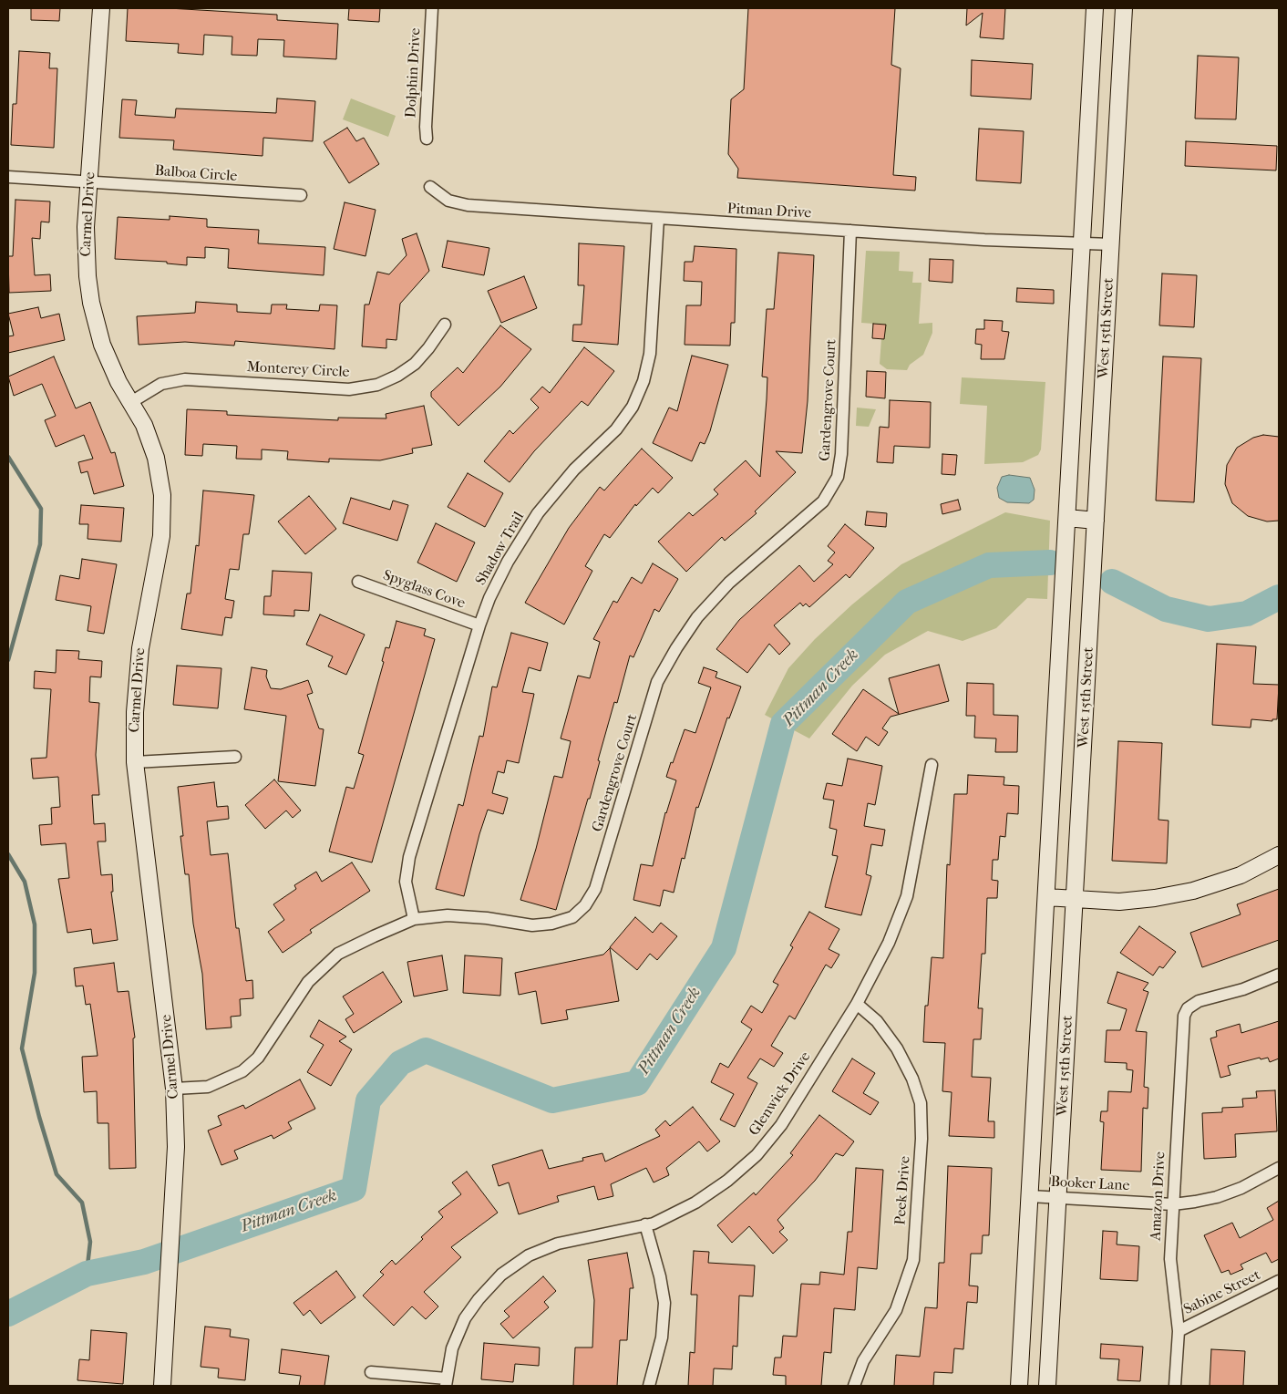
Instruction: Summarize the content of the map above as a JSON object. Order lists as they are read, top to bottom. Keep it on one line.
{"streets":{"main road":["Carmel Drive","West 15th Street"],"street":["Dolphin Drive","Balboa Circle","Pitman Drive","Monterey Circle","Gardengrove Court","Shadow Trail","Spyglass Cove","Glenwick Drive","Booker Lane","Peek Drive","Amazon Drive","Sabine Street"]},"crossings":[["Balboa Circle","Carmel Drive"],["Pitman Drive","West 15th Street"],["Pitman Drive","Gardengrove Court"],["Pitman Drive","Shadow Trail"],["Carmel Drive","Monterey Circle"],["Carmel Drive","Gardengrove Court"],["West 15th Street","Booker Lane"],["Gardengrove Court","Shadow Trail"],["Shadow Trail","Spyglass Cove"],["Glenwick Drive","Peek Drive"],["Booker Lane","Amazon Drive"],["Amazon Drive","Sabine Street"]],"water":["Pittman Creek"]}
